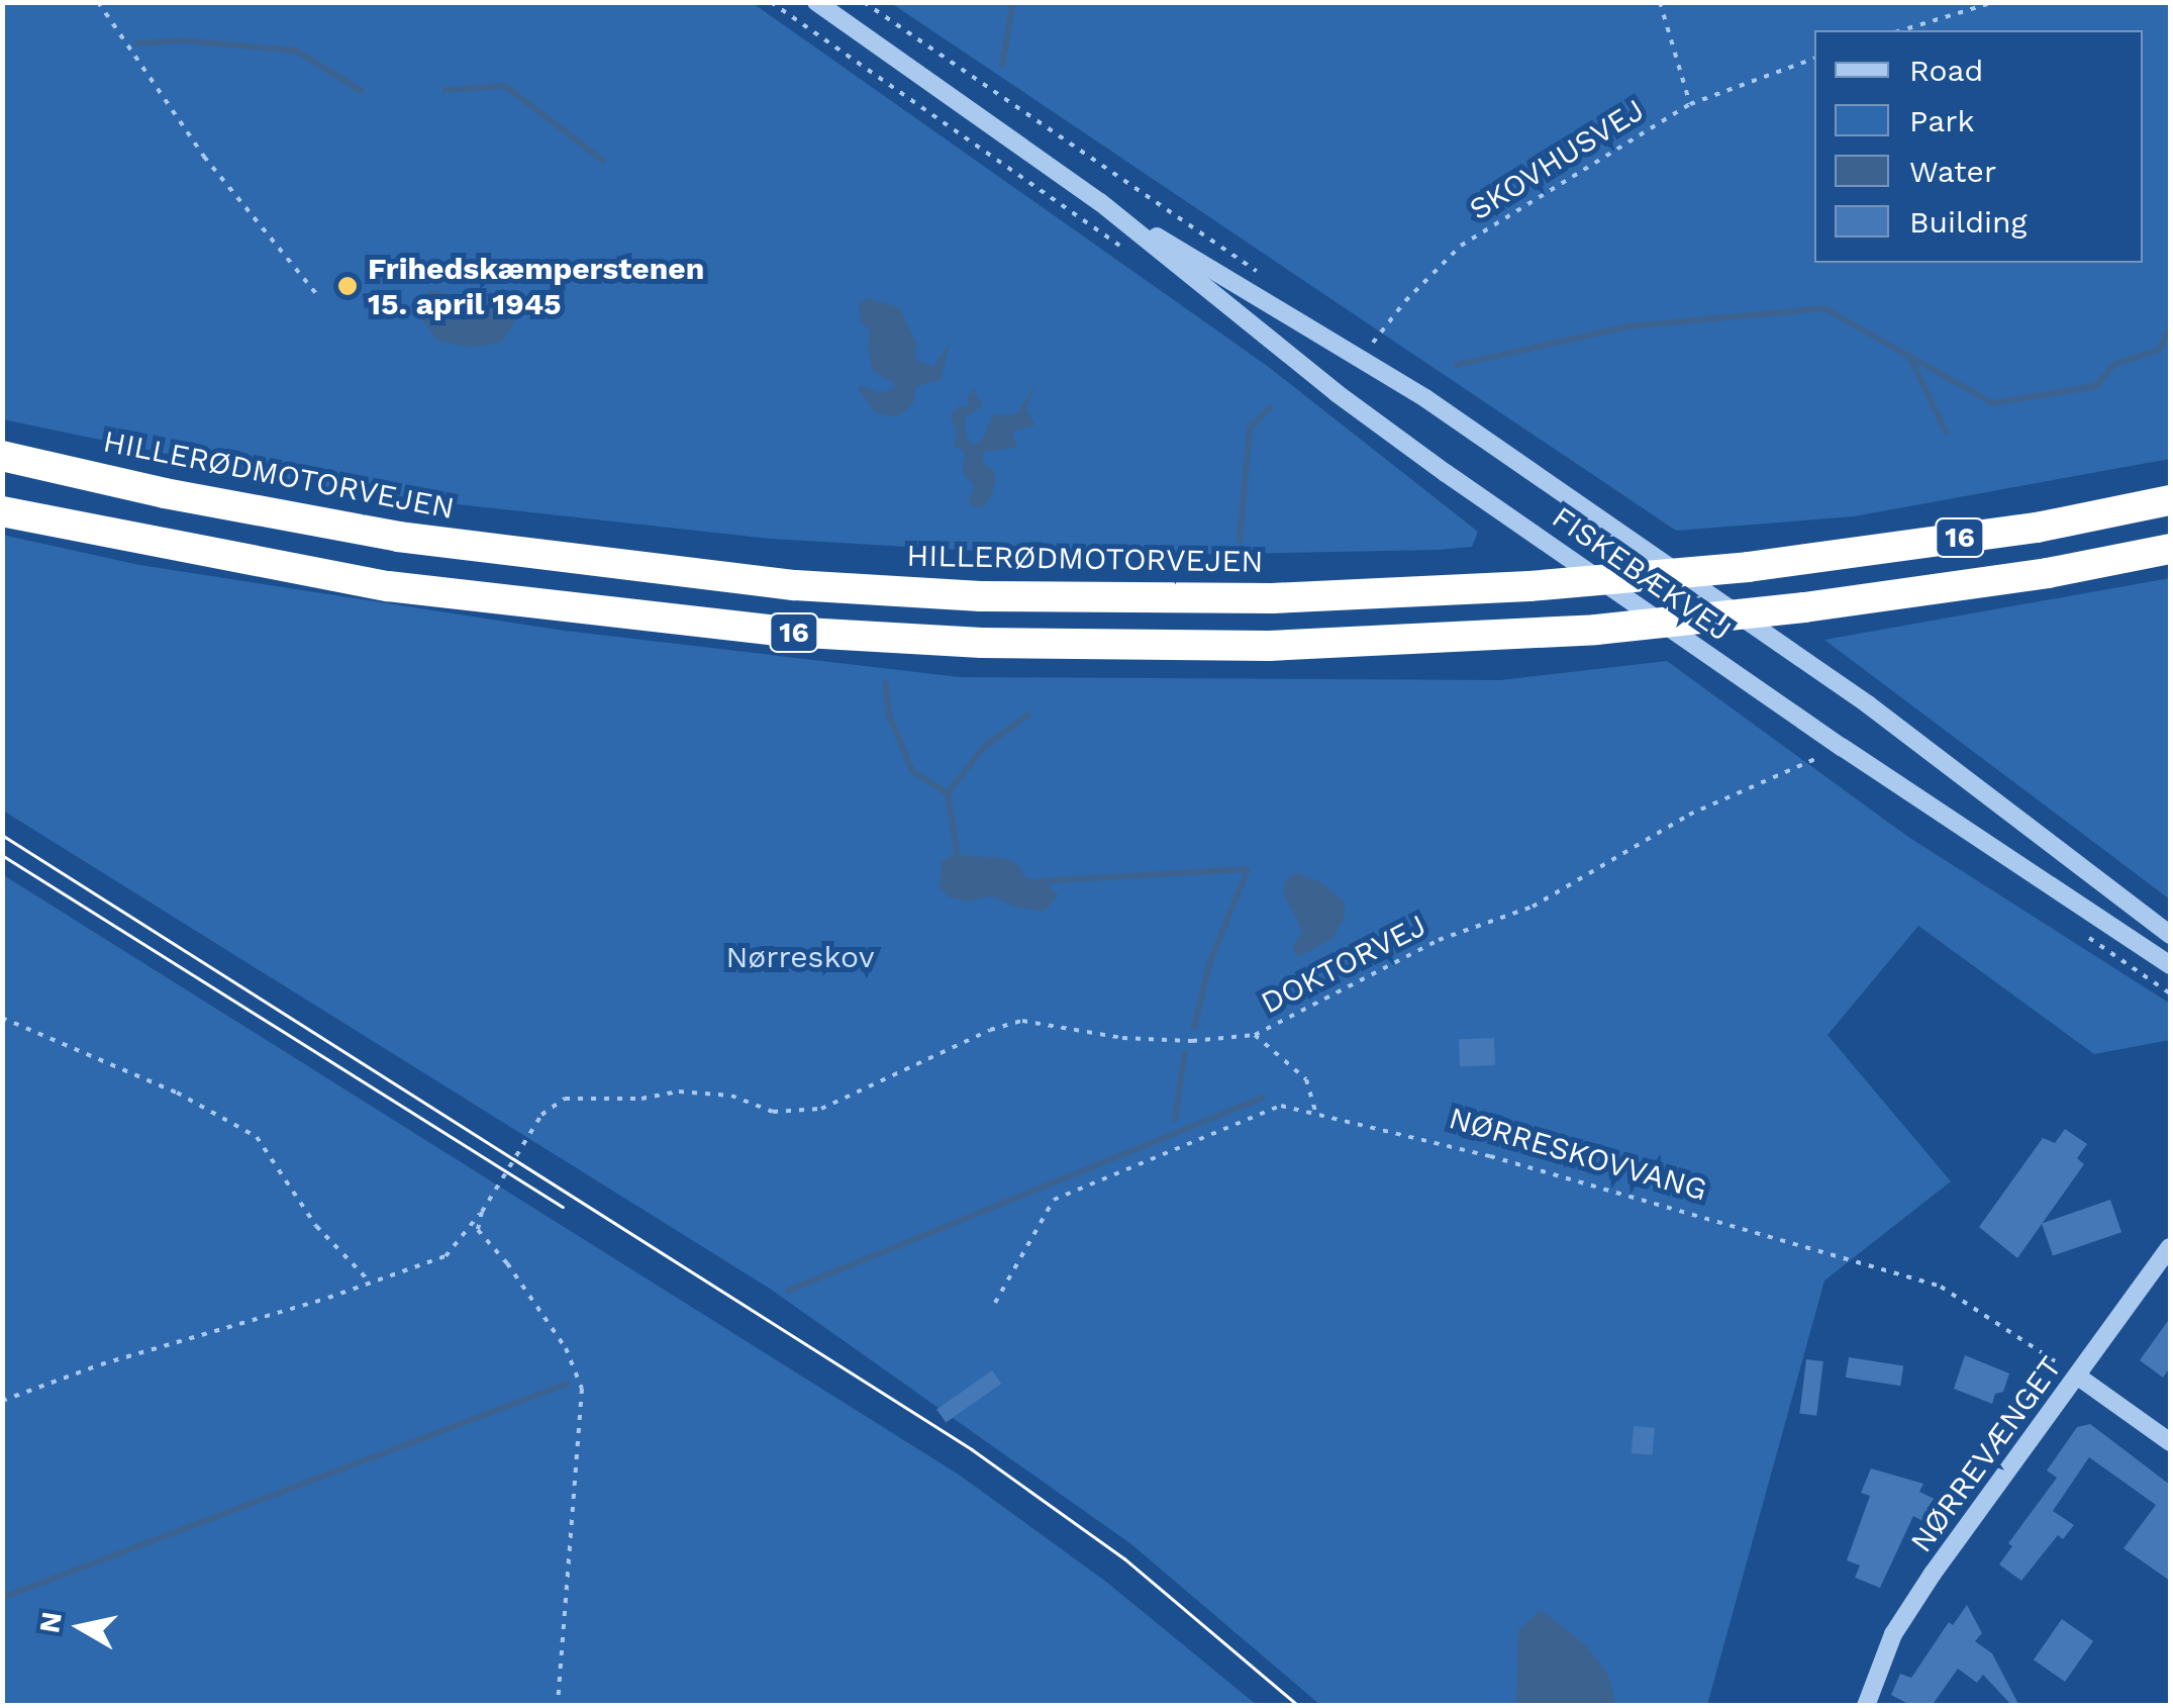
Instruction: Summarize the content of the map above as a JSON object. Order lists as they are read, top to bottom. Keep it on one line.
{"streets":{"highway":["HILLERØDMOTORVEJEN","16"],"street":["FISKEBÆKVEJ","NØRREVÆNGET"],"path":["SKOVHUSVEJ","DOKTORVEJ","NØRRESKOVVANG"]},"crossings":[["SKOVHUSVEJ","FISKEBÆKVEJ"],["FISKEBÆKVEJ","DOKTORVEJ"],["NØRRESKOVVANG","NØRREVÆNGET"]],"parks":["Nørreskov"],"places":["Frihedskæmperstenen 15. april 1945"],"legend":["Road","Park","Water","Building"],"north":"left"}
